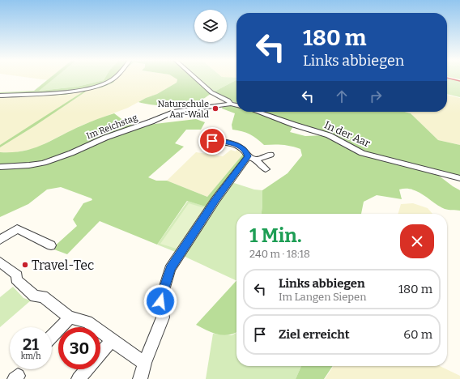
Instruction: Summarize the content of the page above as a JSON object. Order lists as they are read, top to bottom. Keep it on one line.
{"streets":{"street":["Im Reichstag","In der Aar"]},"places":["Naturschule Aar-Wald","Travel-Tec"],"page":{"turn":["180 m","Links abbiegen"],"heading":["1 Min.","240 m · 18:18"],"list":[{"name":"Links abbiegen","note":"Im Langen Siepen","value":"180 m"},{"name":"Ziel erreicht","value":"60 m"}],"speed":"21 km/h","limit":"30"}}
